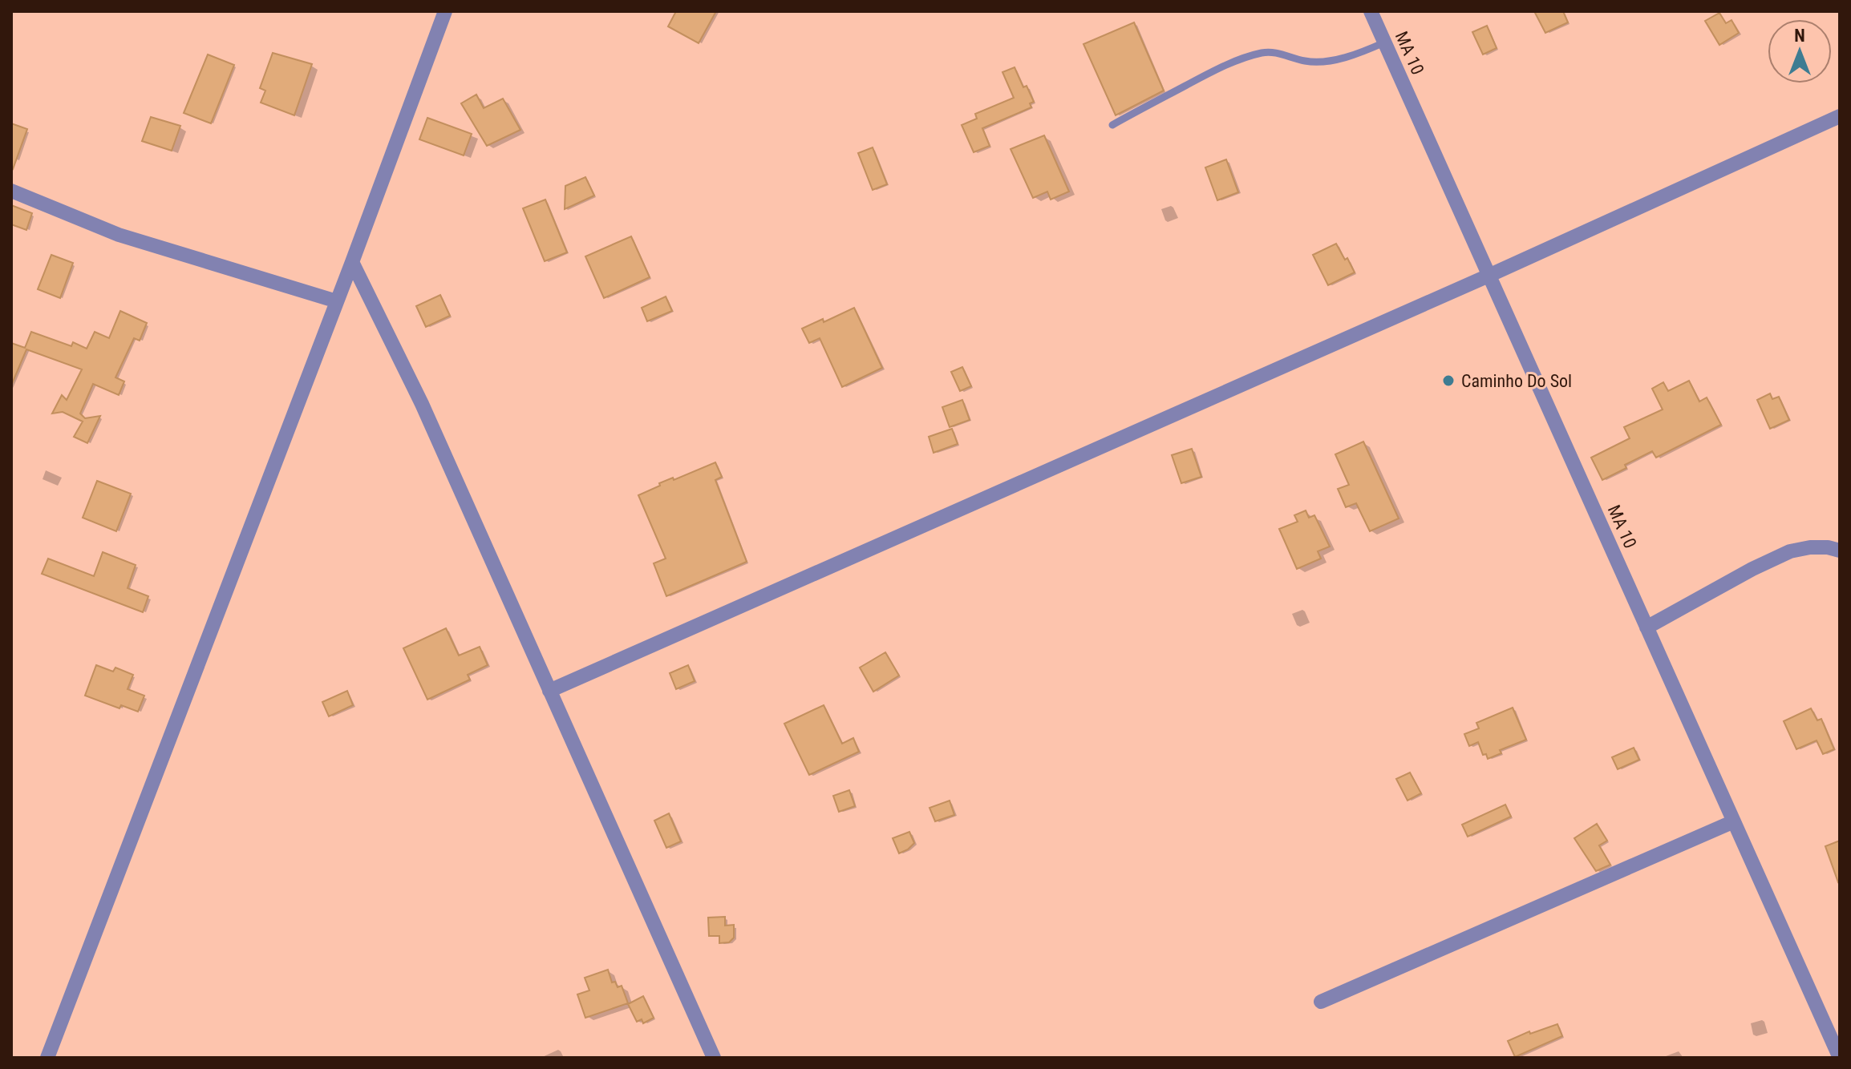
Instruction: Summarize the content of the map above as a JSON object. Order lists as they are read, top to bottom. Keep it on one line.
{"streets":{"street":["MA 10"]},"places":["Caminho Do Sol"],"north":"top"}
